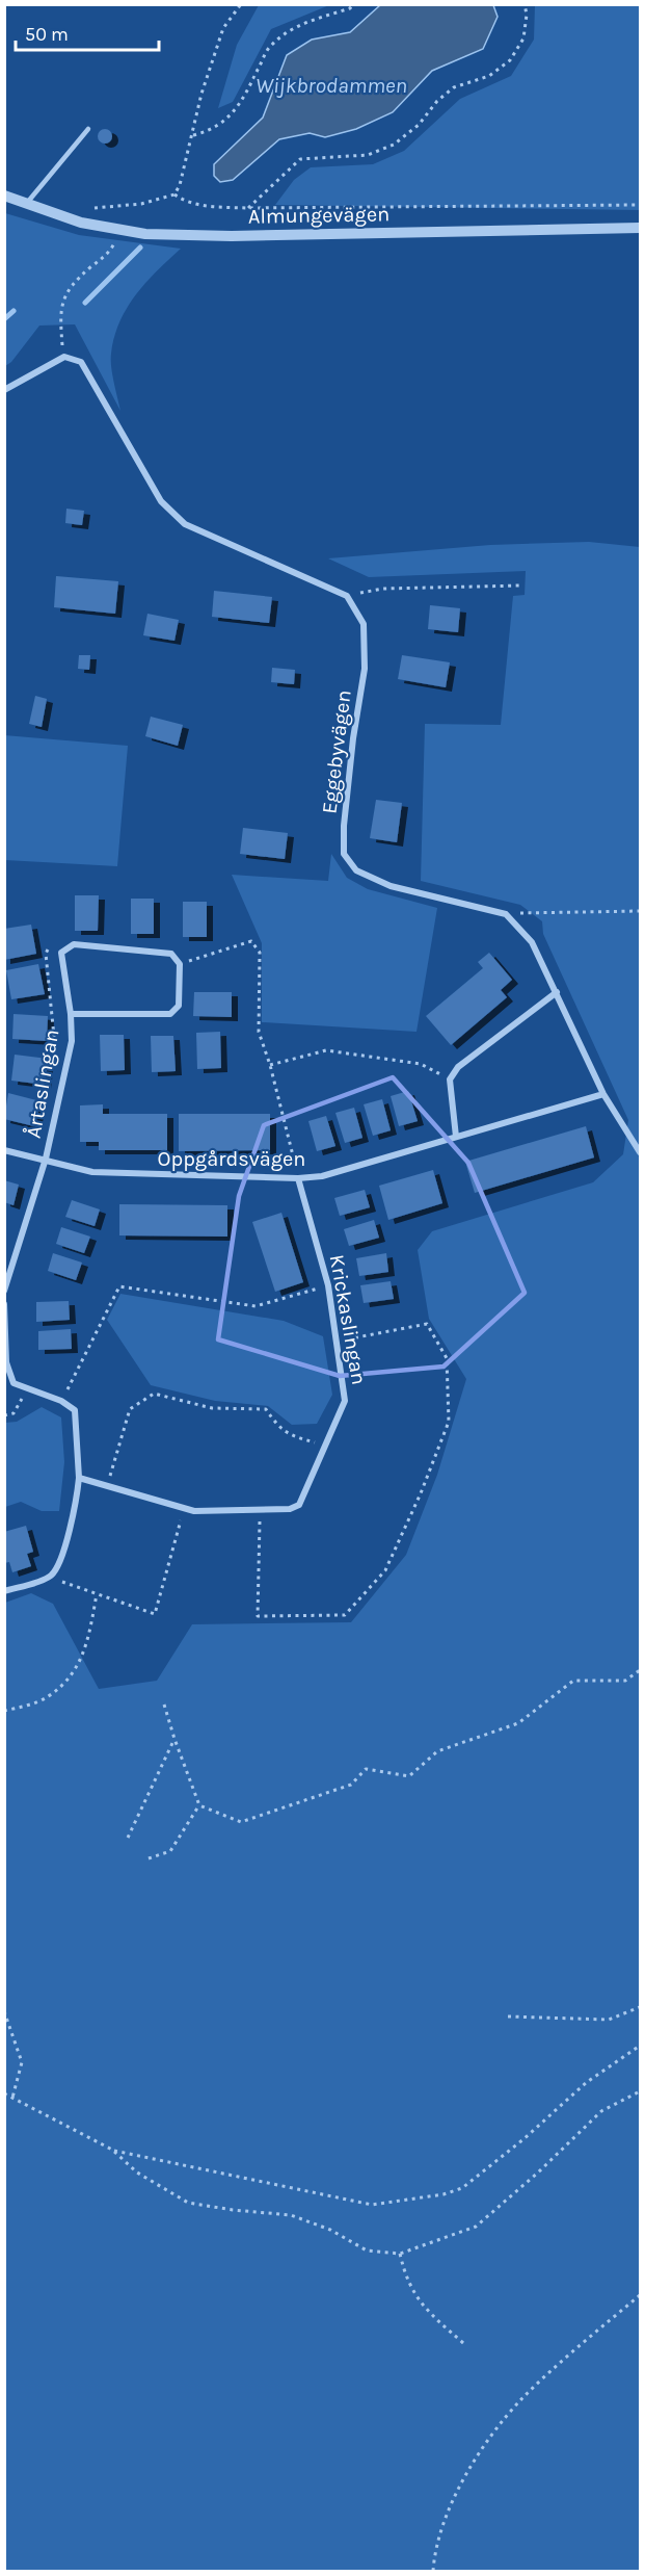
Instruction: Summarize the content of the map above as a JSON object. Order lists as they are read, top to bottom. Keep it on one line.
{"streets":{"street":["Almungevägen","Eggebyvägen","Årtaslingan","Oppgårdsvägen","Krickaslingan"]},"crossings":[["Årtaslingan","Oppgårdsvägen"],["Oppgårdsvägen","Krickaslingan"]],"water":["Wijkbrodammen"],"scale_bar":"50 m"}
